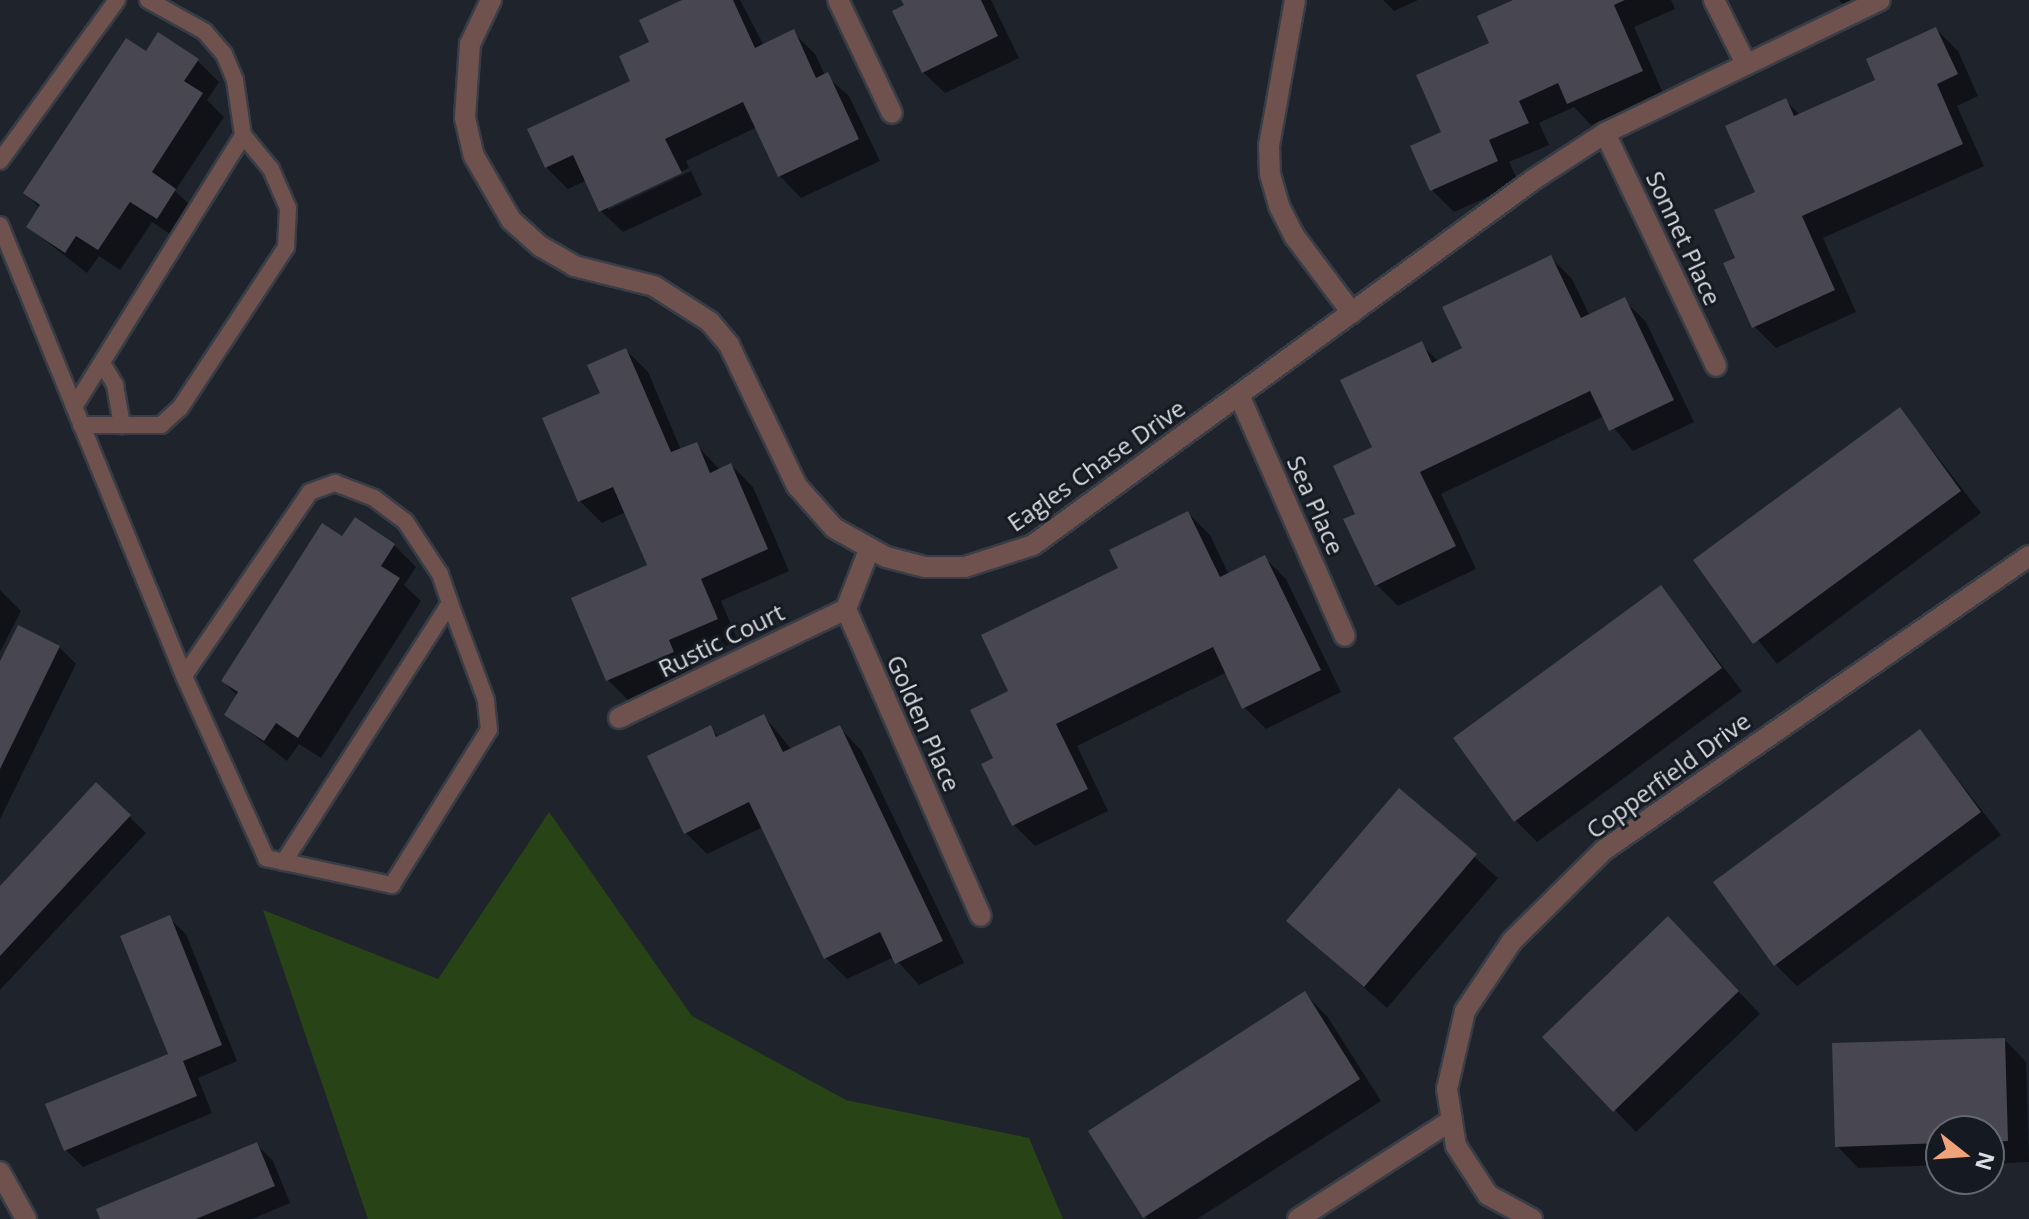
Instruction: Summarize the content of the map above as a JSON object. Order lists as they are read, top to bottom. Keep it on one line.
{"streets":{"street":["Sonnet Place","Eagles Chase Drive","Sea Place","Rustic Court","Golden Place","Copperfield Drive"]},"crossings":[["Sonnet Place","Eagles Chase Drive"],["Eagles Chase Drive","Sea Place"],["Rustic Court","Golden Place"]],"north":"right"}
